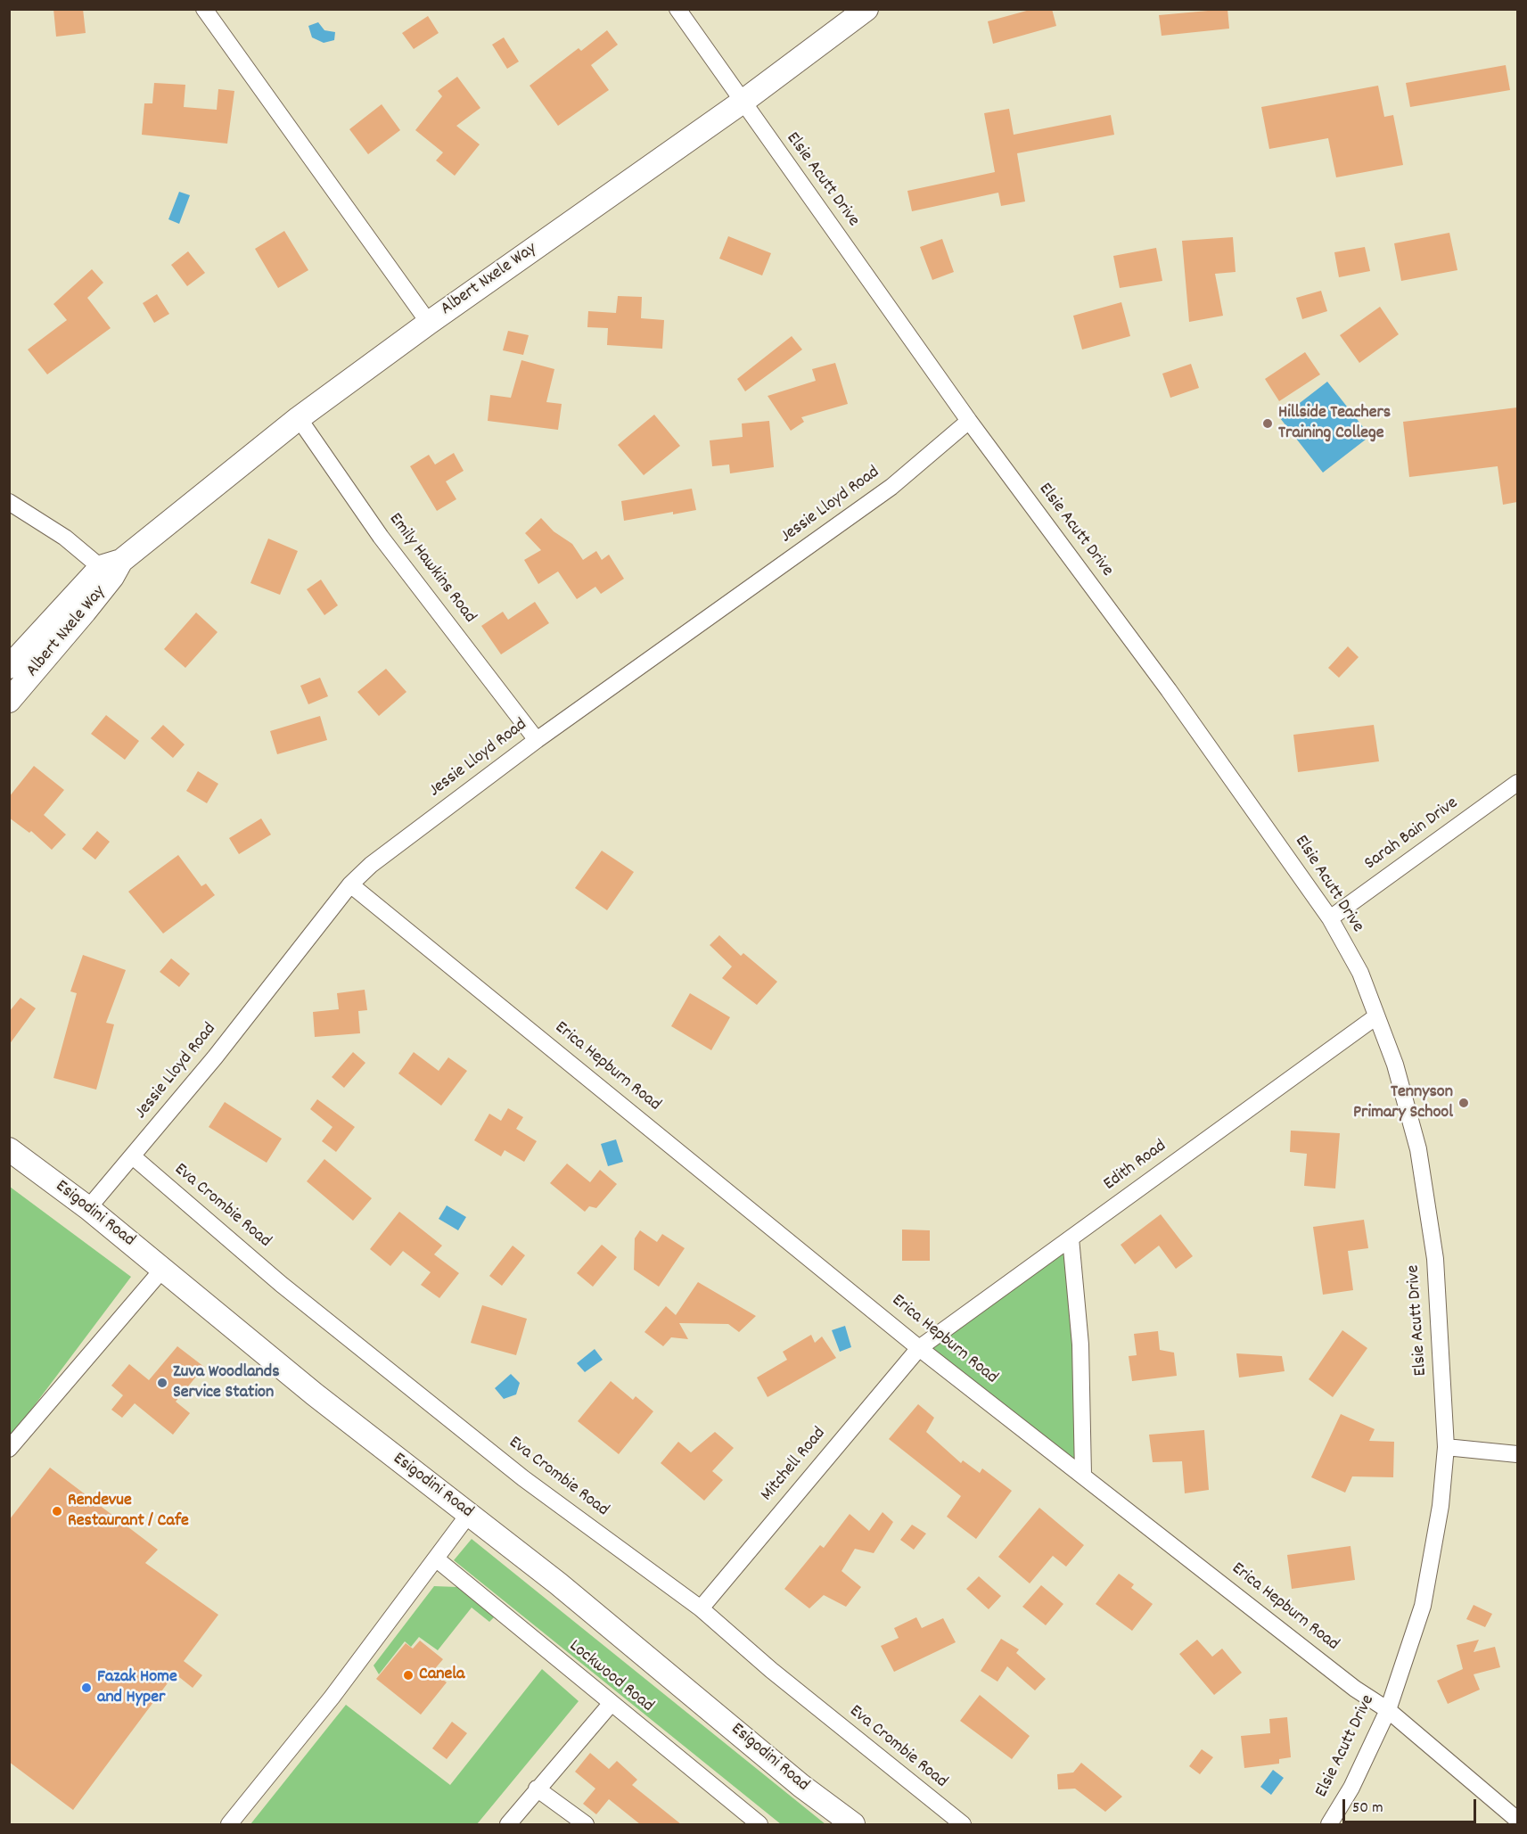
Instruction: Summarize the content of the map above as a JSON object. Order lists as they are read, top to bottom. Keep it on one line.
{"streets":{"main road":["Albert Nxele Way","Esigodini Road"],"street":["Elsie Acutt Drive","Jessie Lloyd Road","Emily Hawkins Road","Sarah Bain Drive","Erica Hepburn Road","Edith Road","Eva Crombie Road","Mitchell Road","Lockwood Road"]},"crossings":[["Elsie Acutt Drive","Albert Nxele Way"],["Elsie Acutt Drive","Jessie Lloyd Road"],["Elsie Acutt Drive","Sarah Bain Drive"],["Elsie Acutt Drive","Erica Hepburn Road"],["Elsie Acutt Drive","Edith Road"],["Albert Nxele Way","Emily Hawkins Road"],["Jessie Lloyd Road","Emily Hawkins Road"],["Jessie Lloyd Road","Erica Hepburn Road"],["Jessie Lloyd Road","Eva Crombie Road"],["Jessie Lloyd Road","Esigodini Road"],["Erica Hepburn Road","Edith Road"],["Erica Hepburn Road","Mitchell Road"],["Edith Road","Mitchell Road"],["Eva Crombie Road","Mitchell Road"]],"places":["Hillside Teachers Training College","Tennyson Primary School","Zuva Woodlands Service Station","Rendevue Restaurant / Cafe","Canela","Fazak Home and Hyper"],"scale_bar":"50 m"}
